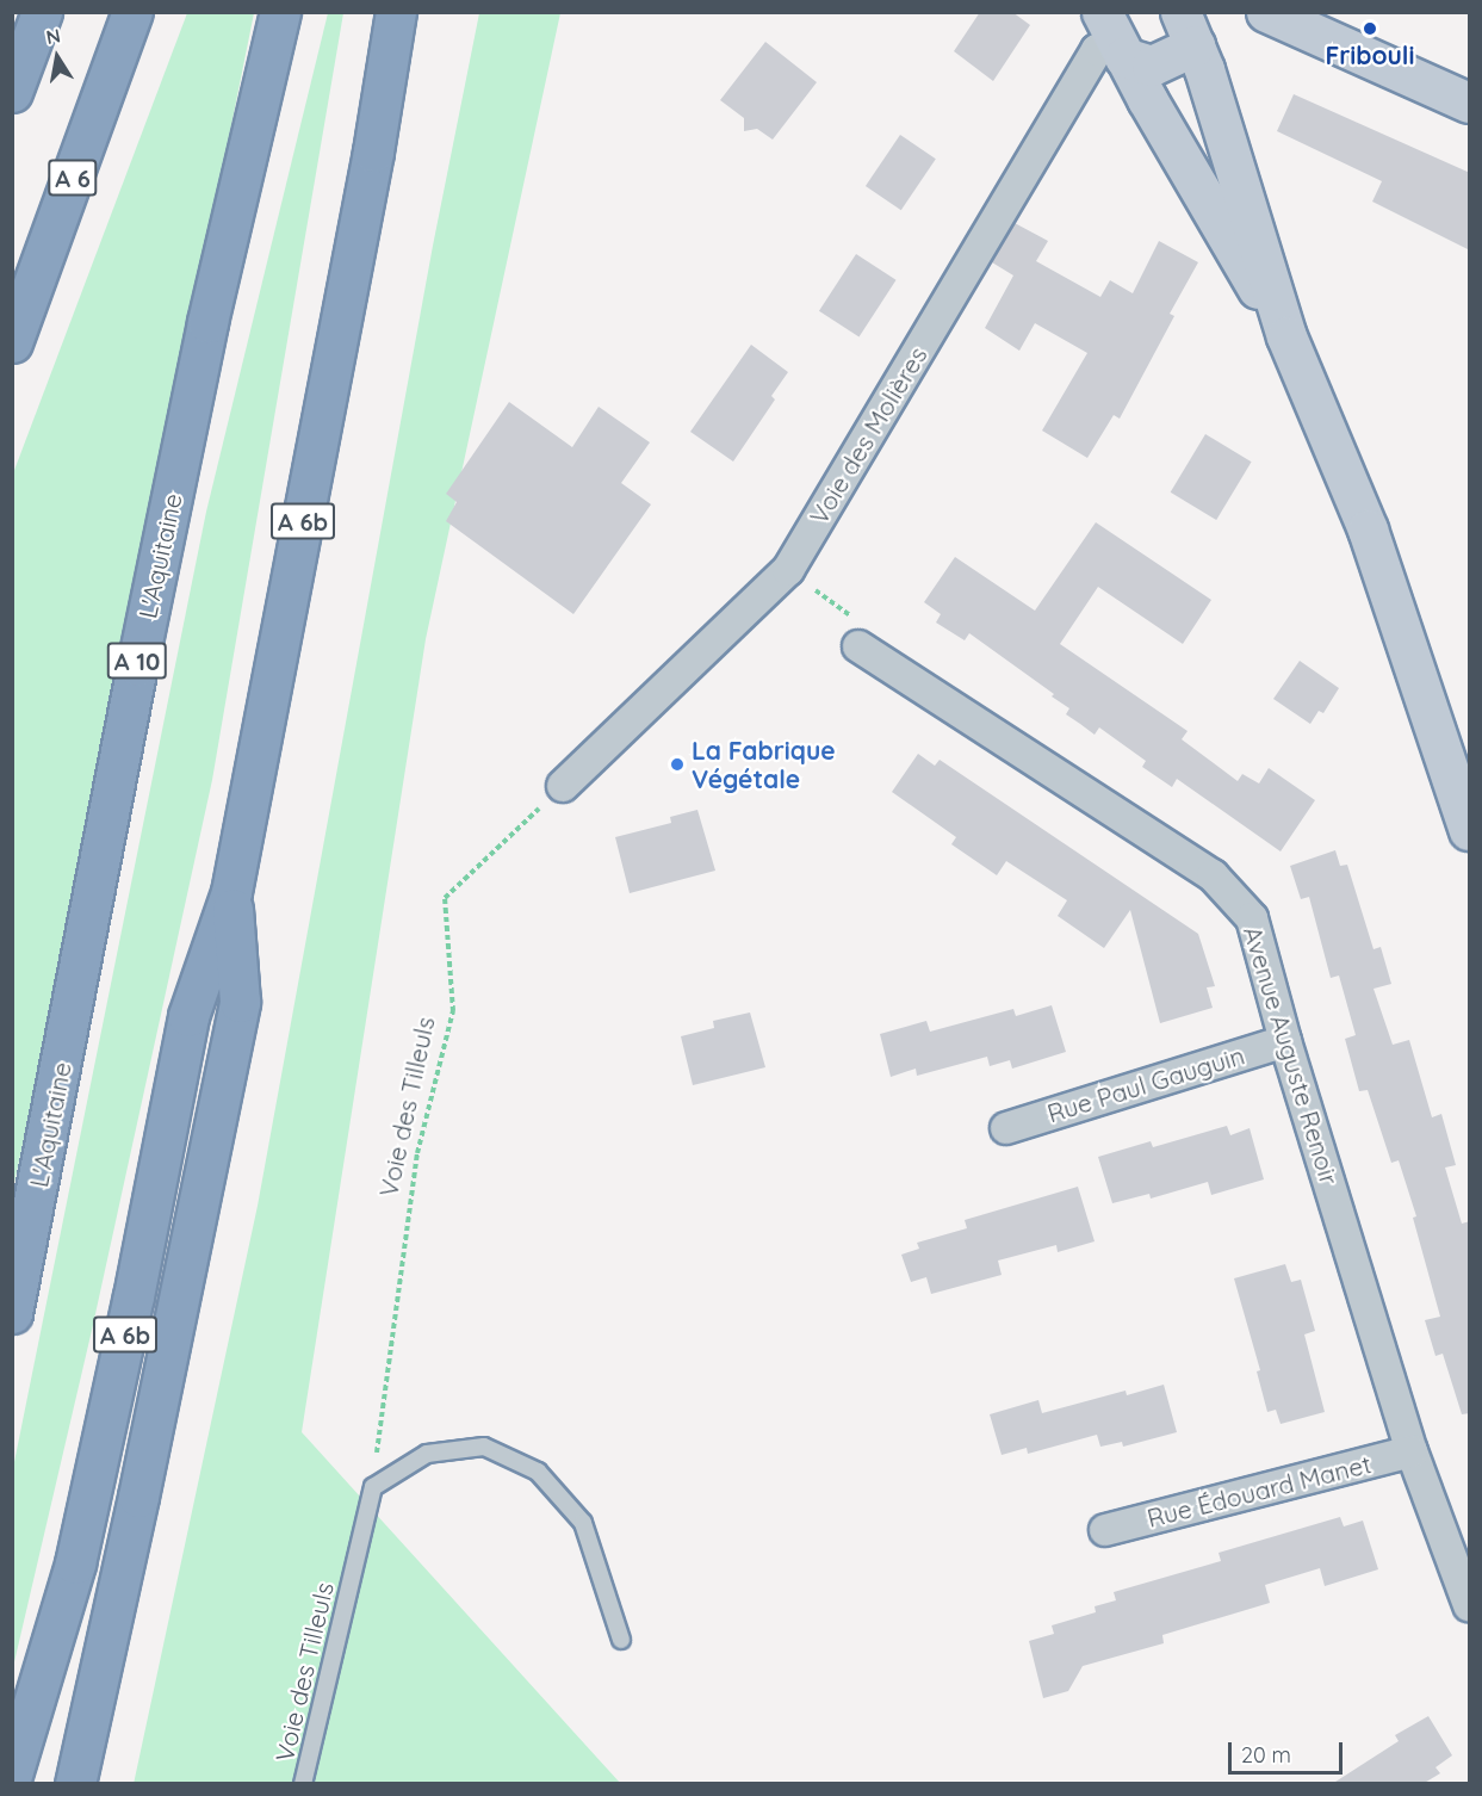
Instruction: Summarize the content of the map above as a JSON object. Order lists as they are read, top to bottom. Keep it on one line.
{"streets":{"highway":["A 6","A 6b","L'Aquitaine","A 10"],"street":["Voie des Molières","Avenue Auguste Renoir","Rue Paul Gauguin","Rue Édouard Manet"],"lane":["Voie des Tilleuls"]},"crossings":[["Voie des Molières","Voie des Tilleuls"],["Avenue Auguste Renoir","Rue Paul Gauguin"],["Avenue Auguste Renoir","Rue Édouard Manet"]],"places":["Fribouli","La Fabrique Végétale"],"scale_bar":"20 m","north":"top"}
